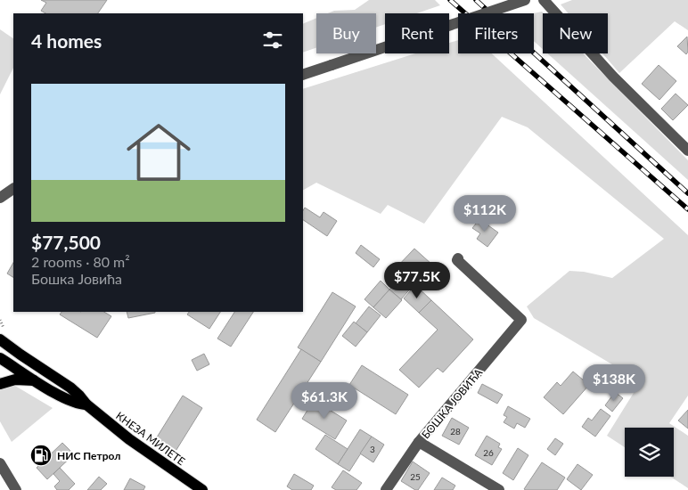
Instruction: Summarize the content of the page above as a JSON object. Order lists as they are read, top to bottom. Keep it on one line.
{"streets":{"main road":["КНЕЗА МИЛЕТЕ"],"street":["БОШКА ЈОВИЋА"]},"places":{"fuel station":["НИС Петрол"]},"house_numbers":["28","3","26","25"],"page":{"chip":["Buy","Rent","Filters","New"],"heading":"4 homes","list":[{"name":"$77,500","note":"2 rooms · 80 m² · Бошка Јовића"}],"price":["$112K","$77.5K","$138K","$61.3K"]}}
